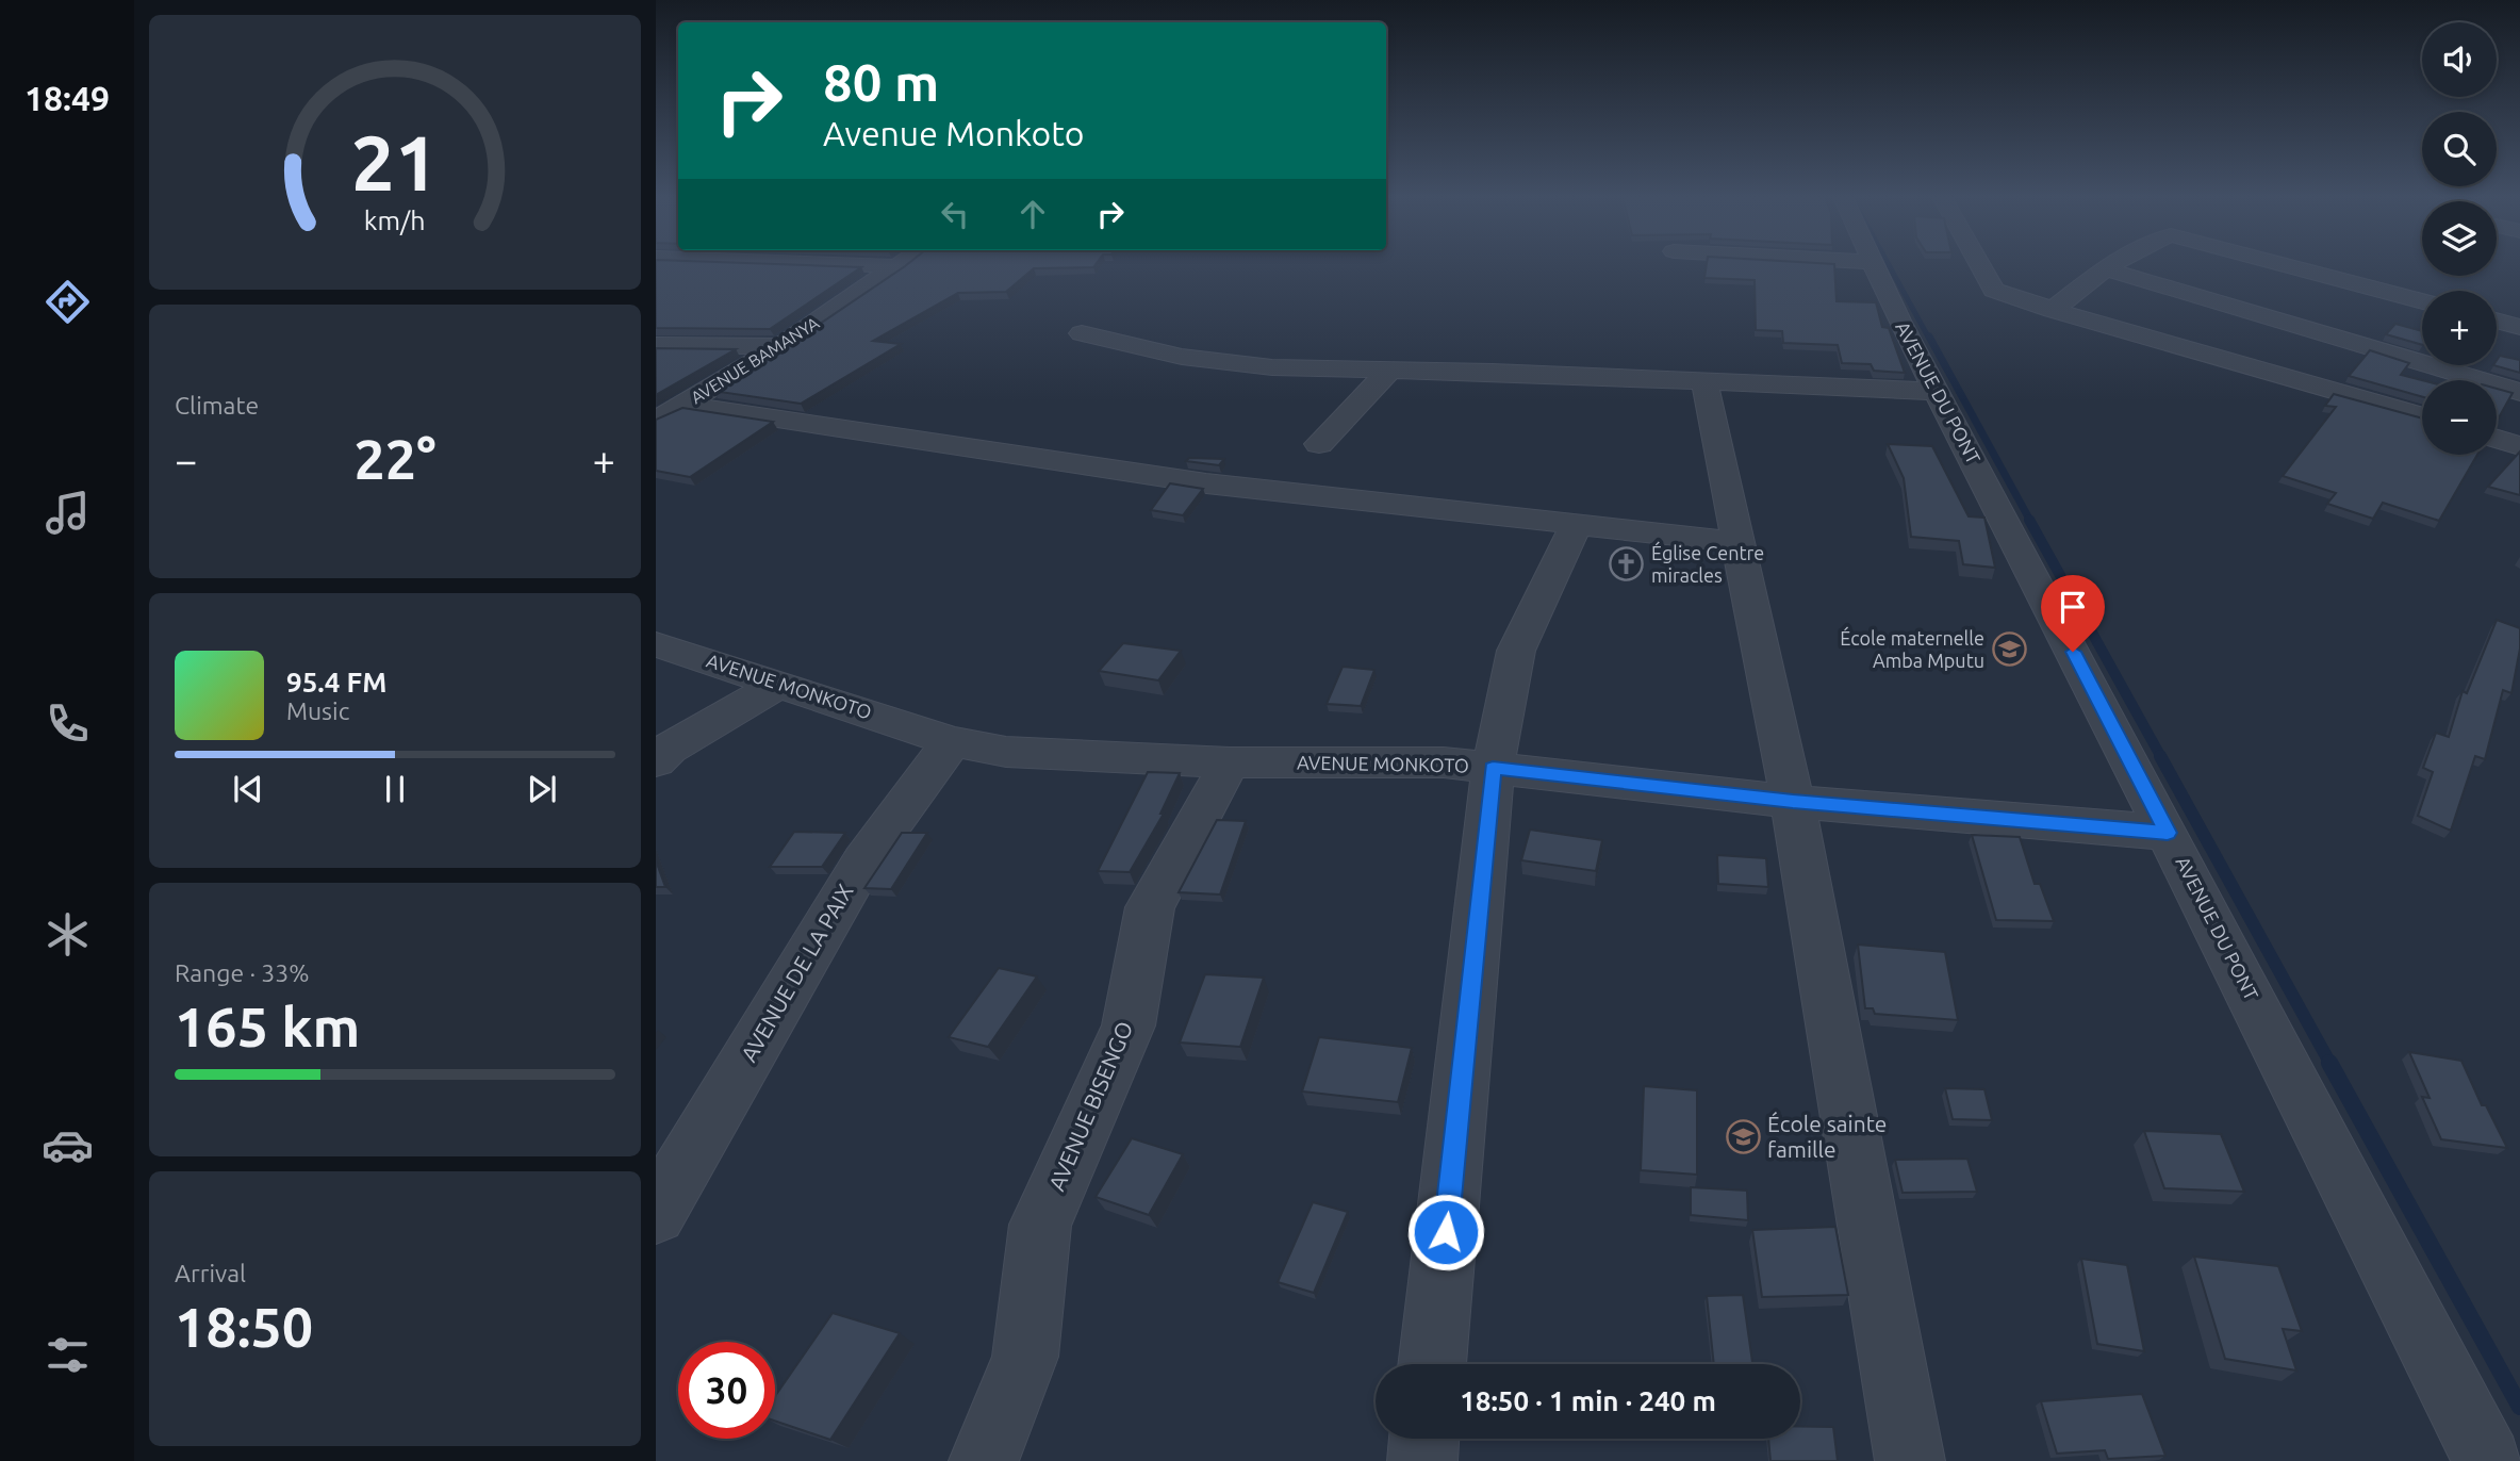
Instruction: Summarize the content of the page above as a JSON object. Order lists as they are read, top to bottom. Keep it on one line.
{"streets":{"street":["AVENUE BAMANYA","AVENUE DU PONT","AVENUE MONKOTO","AVENUE DE LA PAIX","AVENUE BISENGO"]},"crossings":[["AVENUE DU PONT","AVENUE MONKOTO"],["AVENUE MONKOTO","AVENUE DE LA PAIX"],["AVENUE MONKOTO","AVENUE BISENGO"]],"places":{"church":["Église Centre miracles"],"school or university":["École maternelle Amba Mputu","École sainte famille"]},"page":{"tabs":"18:49","map_buttons":["+","−"],"turn":["80 m","Avenue Monkoto"],"tile":["Climate",["Range · 33%","165 km"],["Arrival","18:50"]],"heat":["−","22°","+"],"song":["95.4 FM","Music"],"limit":"30","trip":"18:50 · 1 min · 240 m","gauge":["21","km/h"]}}
